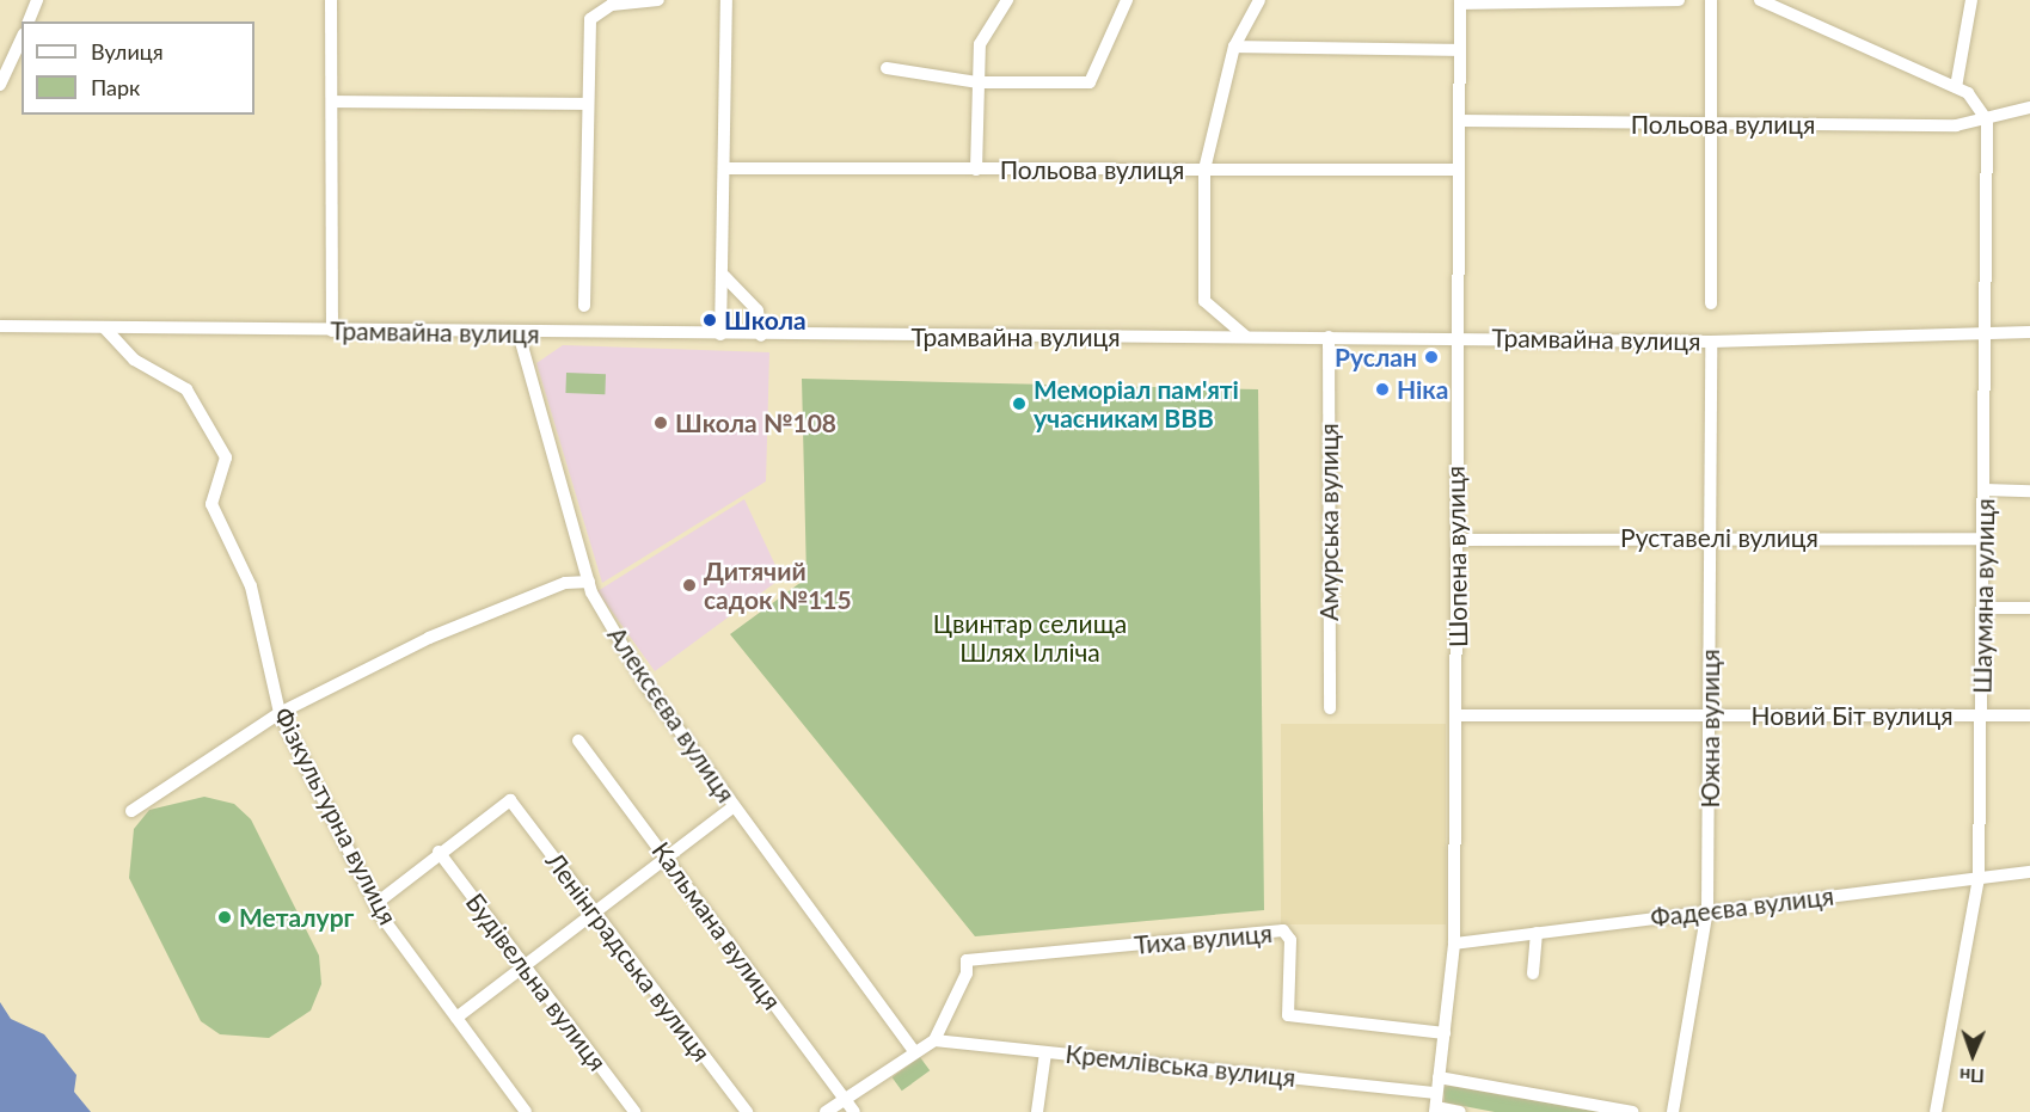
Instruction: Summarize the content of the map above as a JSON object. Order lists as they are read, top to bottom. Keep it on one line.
{"streets":{"street":["Польова вулиця","Трамвайна вулиця","Амурська вулиця","Руставелі вулиця","Шопена вулиця","Шаумяна вулиця","Алексєєва вулиця","Новий Біт вулиця","Южна вулиця","Фiзкультурна вулиця","Фадеєва вулиця","Кальмана вулиця","Тиха вулиця","Ленінградська вулиця","Будівельна вулиця","Кремлівська вулиця"]},"crossings":[["Польова вулиця","Шопена вулиця"],["Польова вулиця","Шаумяна вулиця"],["Трамвайна вулиця","Амурська вулиця"],["Трамвайна вулиця","Шопена вулиця"],["Трамвайна вулиця","Шаумяна вулиця"],["Трамвайна вулиця","Алексєєва вулиця"],["Трамвайна вулиця","Южна вулиця"],["Трамвайна вулиця","Фiзкультурна вулиця"],["Руставелі вулиця","Шопена вулиця"],["Руставелі вулиця","Шаумяна вулиця"],["Руставелі вулиця","Южна вулиця"],["Шопена вулиця","Новий Біт вулиця"],["Шопена вулиця","Фадеєва вулиця"],["Шопена вулиця","Тиха вулиця"],["Шопена вулиця","Кремлівська вулиця"],["Шаумяна вулиця","Новий Біт вулиця"],["Шаумяна вулиця","Фадеєва вулиця"],["Новий Біт вулиця","Южна вулиця"],["Южна вулиця","Фадеєва вулиця"],["Тиха вулиця","Кремлівська вулиця"],["Ленінградська вулиця","Будівельна вулиця"]],"parks":["Цвинтар селища Шлях Ілліча"],"places":["Школа","Руслан","Ніка","Меморіал пам'яті учасникам ВВВ","Школа №108","Дитячий садок №115","Металург"],"legend":["Вулиця","Парк"],"north":"bottom"}
